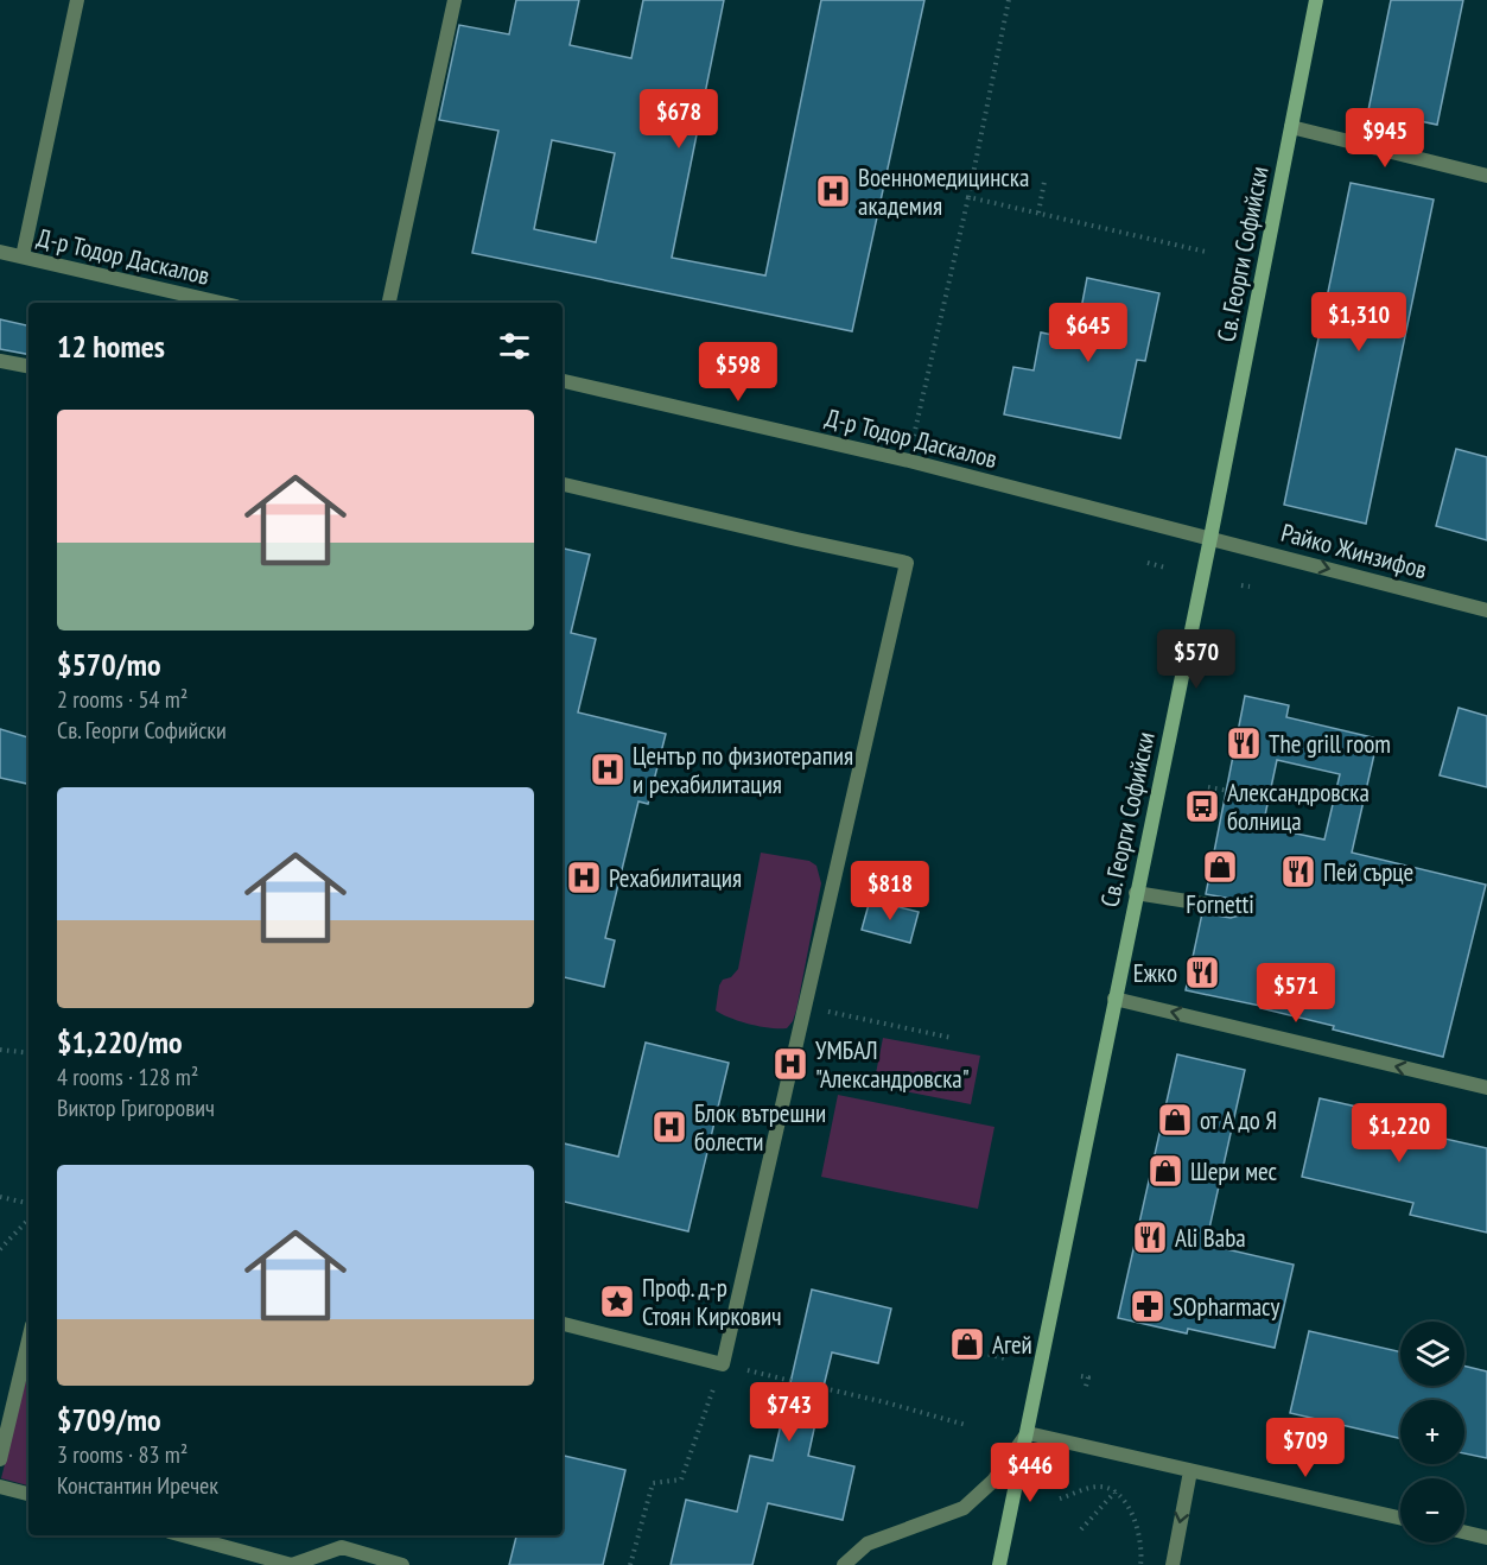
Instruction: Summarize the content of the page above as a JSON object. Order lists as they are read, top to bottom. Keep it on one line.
{"streets":{"main road":["Св. Георги Софийски"],"street":["Д-р Тодор Даскалов","Райко Жинзифов"]},"crossings":[["Св. Георги Софийски","Д-р Тодор Даскалов"],["Св. Георги Софийски","Райко Жинзифов"],["Д-р Тодор Даскалов","Райко Жинзифов"]],"one_way":["Райко Жинзифов"],"places":{"hospital":["Военномедицинска академия","Център по физиотерапия и рехабилитация","Рехабилитация","УМБАЛ \"Александровска\"","Блок вътрешни болести"],"restaurant":["The grill room","Пей сърце","Ежко","Ali Baba"],"bus stop":["Александровска болница"],"shop":["Fornetti","от А до Я","Шери мес","Агей"],"place":["Проф. д-р Стоян Киркович"],"pharmacy":["SOpharmacy"]},"page":{"price":["$678","$945","$1,310","$645","$598","$570","$818","$571","$1,220","$743","$709","$446"],"heading":"12 homes","list":[{"name":"$570/mo","note":"2 rooms · 54 m² · Св. Георги Софийски"},{"name":"$1,220/mo","note":"4 rooms · 128 m² · Виктор Григорович"},{"name":"$709/mo","note":"3 rooms · 83 m² · Константин Иречек"}],"map_buttons":["+","−"]}}
